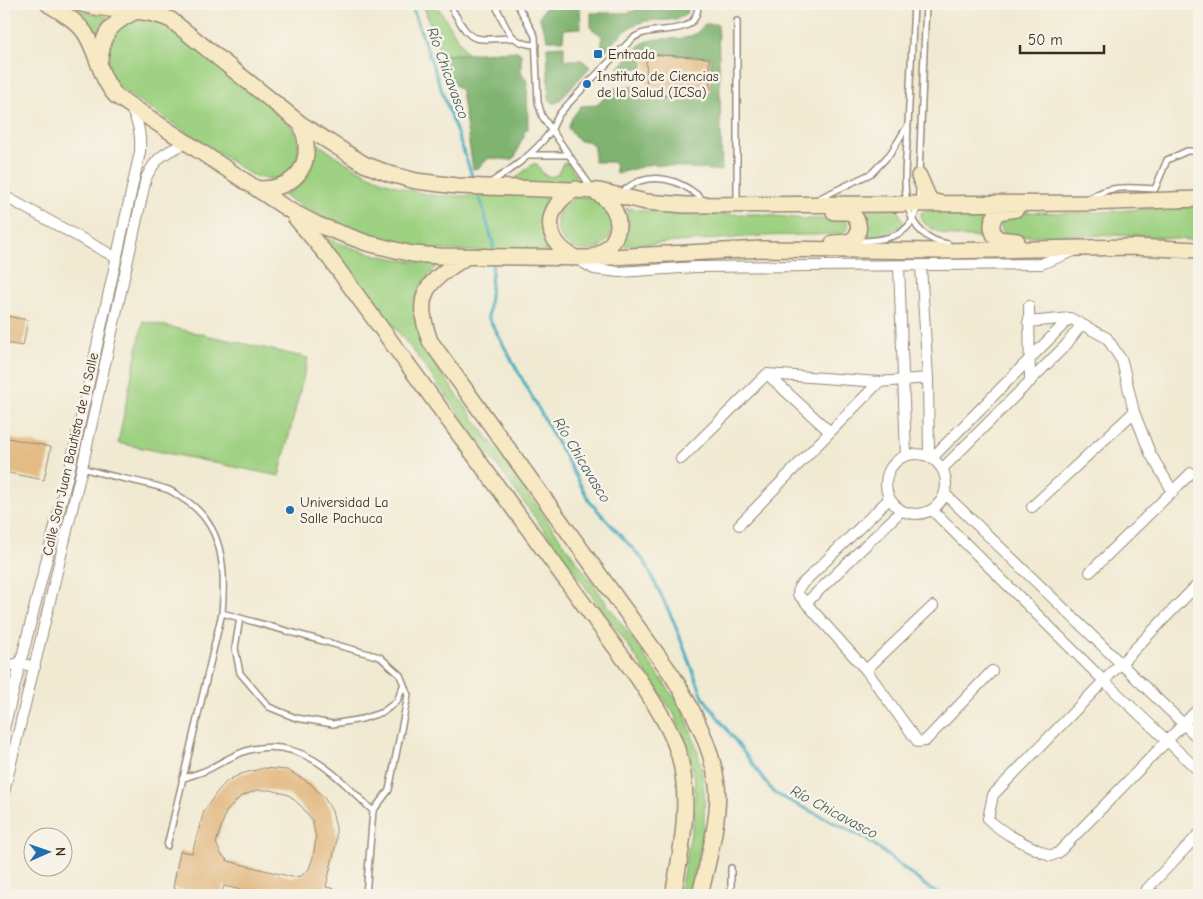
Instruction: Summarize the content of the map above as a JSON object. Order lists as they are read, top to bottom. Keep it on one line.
{"streets":{"street":["Calle San Juan Bautista de la Salle"]},"water":["Río Chicavasco"],"places":{"transit":["Entrada"],"other":["Instituto de Ciencias de la Salud (ICSa)","Universidad La Salle Pachuca"]},"scale_bar":"50 m","north":"right"}
